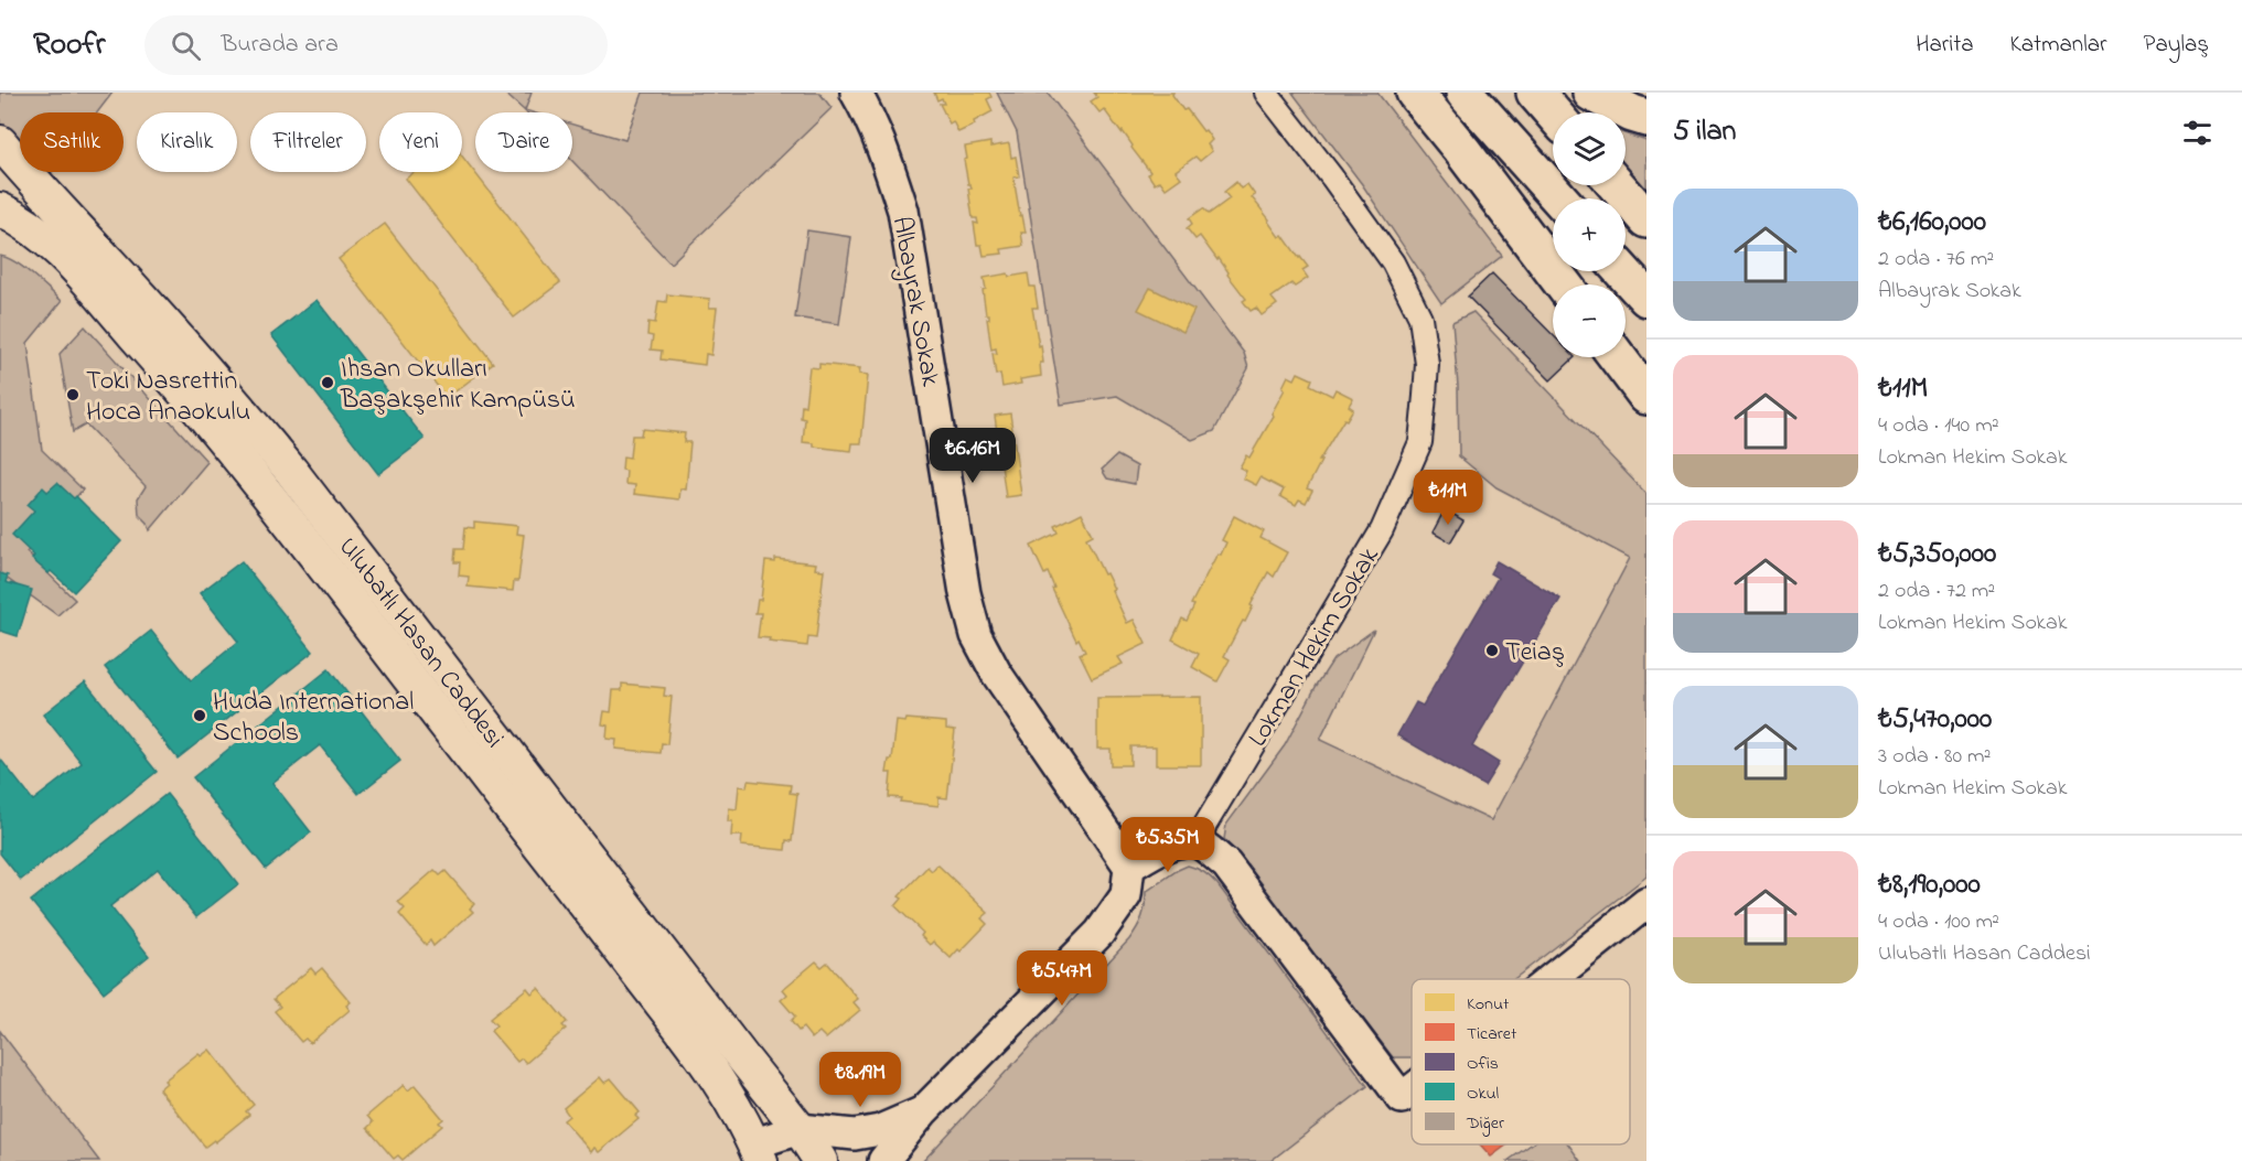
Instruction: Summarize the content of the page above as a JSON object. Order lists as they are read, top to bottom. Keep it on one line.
{"streets":{"main road":["Albayrak Sokak","Ulubatlı Hasan Caddesi"],"street":["Lokman Hekim Sokak"]},"places":["Ihsan Okulları Başakşehir Kampüsü","Toki Nasrettin Hoca Anaokulu","Teiaş","Huda International Schools"],"legend":["Konut","Ticaret","Ofis","Okul","Diğer"],"page":{"header":"Roofr","search":"Burada ara","nav":["Harita","Katmanlar","Paylaş"],"heading":"5 ilan","map_buttons":["+","−"],"chip":["Satılık","Kiralık","Filtreler","Yeni","Daire"],"list":[{"name":"₺6,160,000","note":"2 oda · 76 m² · Albayrak Sokak"},{"name":"₺11M","note":"4 oda · 140 m² · Lokman Hekim Sokak"},{"name":"₺5,350,000","note":"2 oda · 72 m² · Lokman Hekim Sokak"},{"name":"₺5,470,000","note":"3 oda · 80 m² · Lokman Hekim Sokak"},{"name":"₺8,190,000","note":"4 oda · 100 m² · Ulubatlı Hasan Caddesi"}],"price":["₺6.16M","₺11M","₺5.35M","₺5.47M","₺8.19M"]}}
